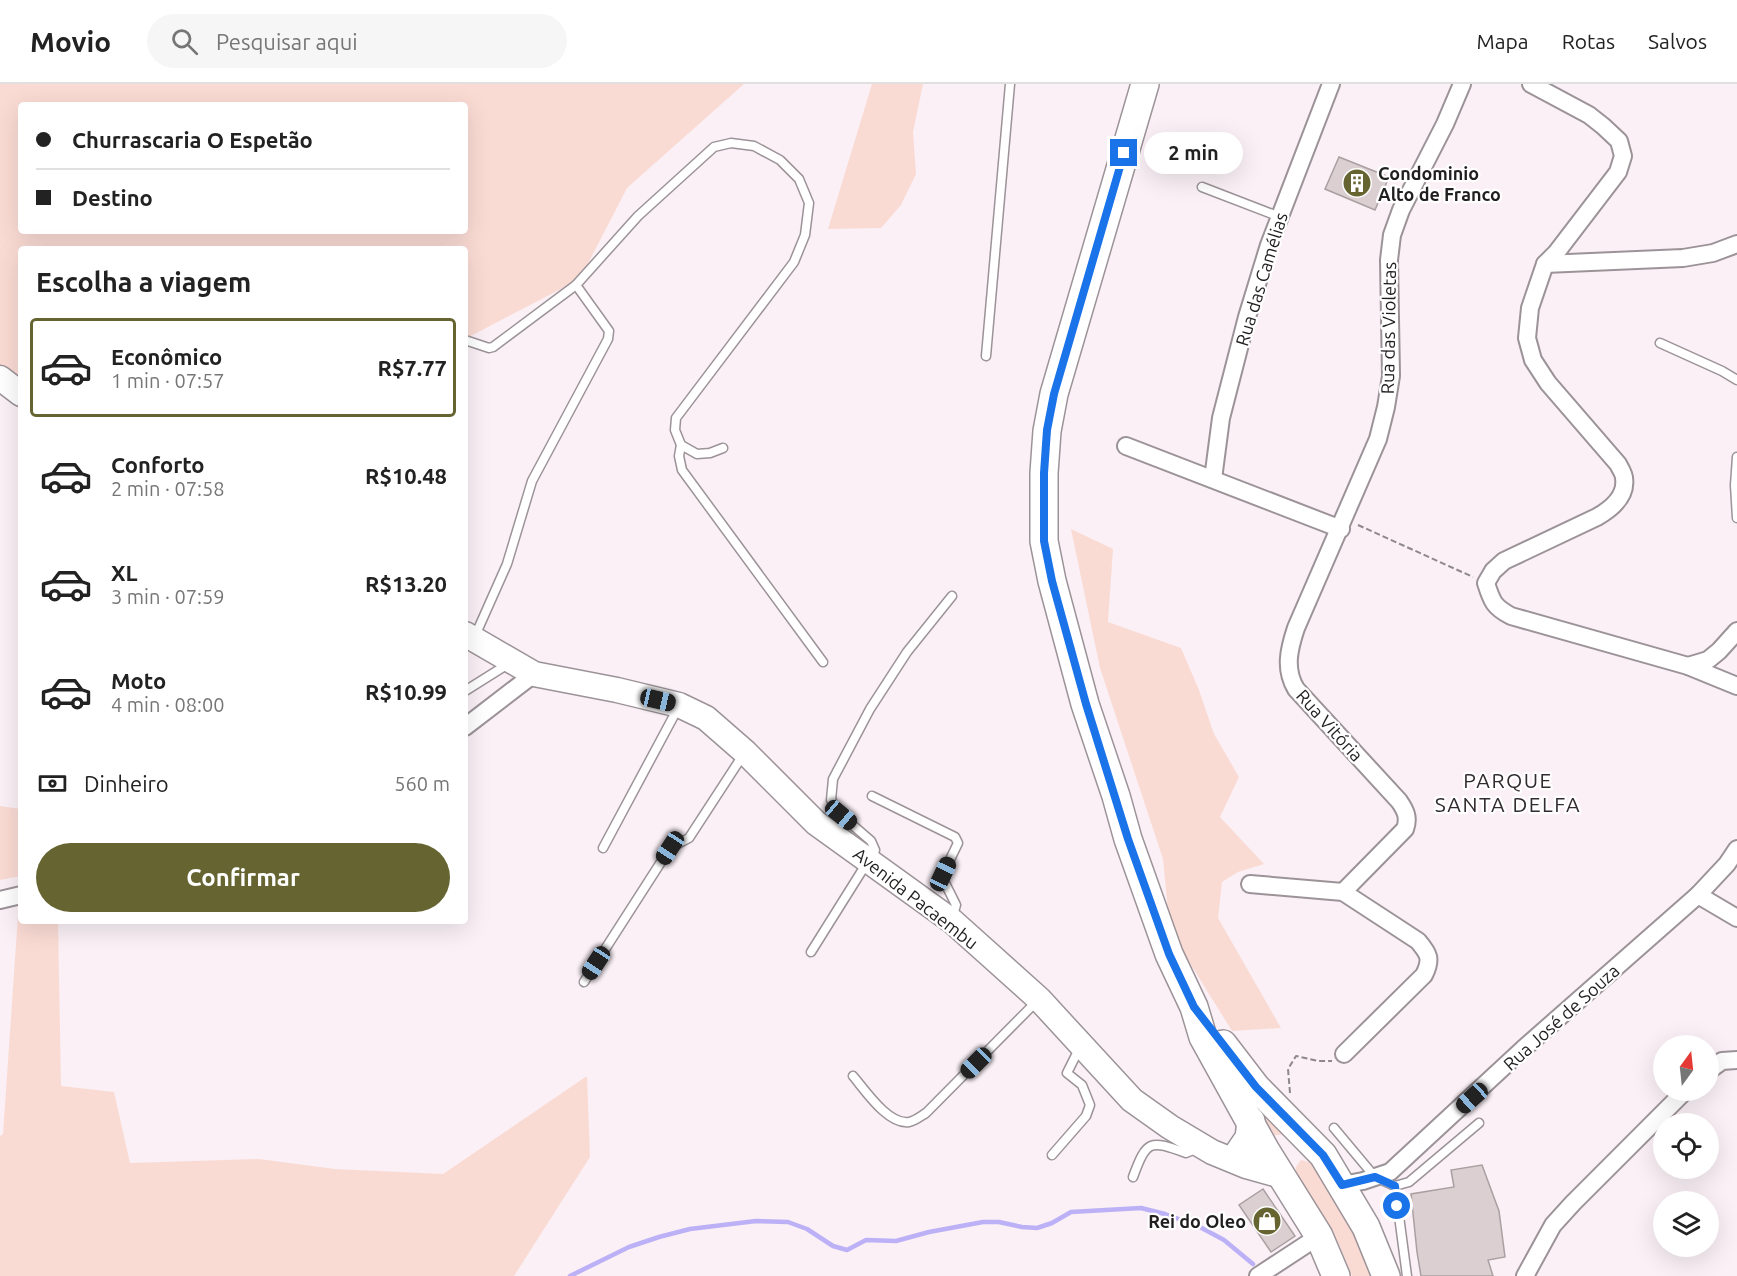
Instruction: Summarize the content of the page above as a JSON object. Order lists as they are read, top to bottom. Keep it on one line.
{"streets":{"street":["Rua das Camélias","Rua das Violetas","Rua Vitória","Avenida Pacaembu","Rua José de Souza"]},"crossings":[["Rua das Violetas","Rua Vitória"]],"districts":["PARQUE SANTA DELFA"],"places":{"building":["Condominio Alto de Franco"],"shop":["Rei do Oleo"]},"north":"top","page":{"header":"Movio","search":"Pesquisar aqui","nav":["Mapa","Rotas","Salvos"],"banner":["Churrascaria O Espetão","Destino"],"bubble":"2 min","heading":"Escolha a viagem","list":[{"name":"Econômico","note":"1 min · 07:57","value":"R$7.77"},{"name":"Conforto","note":"2 min · 07:58","value":"R$10.48"},{"name":"XL","note":"3 min · 07:59","value":"R$13.20"},{"name":"Moto","note":"4 min · 08:00","value":"R$10.99"}],"pay":["Dinheiro","560 m"],"buttons":"Confirmar"}}
